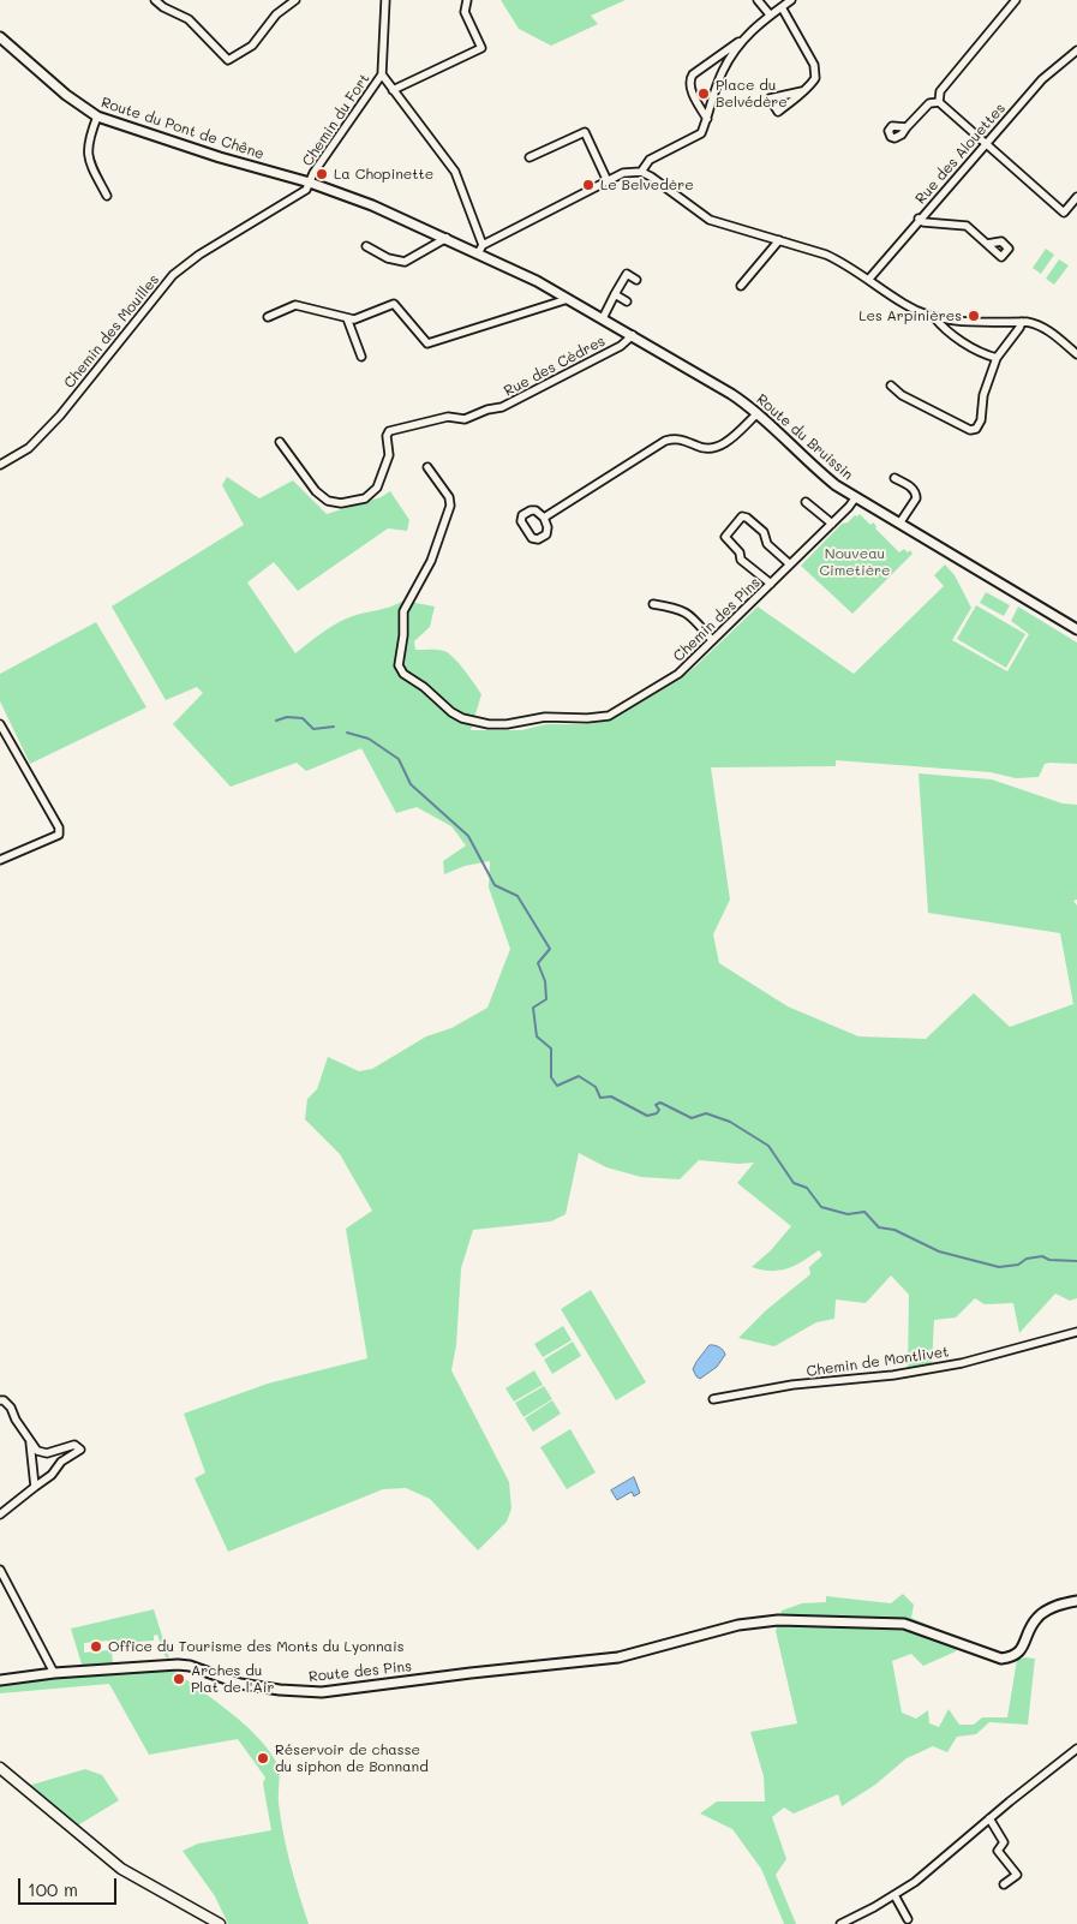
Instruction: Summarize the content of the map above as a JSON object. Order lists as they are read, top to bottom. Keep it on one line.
{"streets":{"street":["Chemin du Fort","Route du Pont de Chêne","Rue des Alouettes","Chemin des Mouilles","Rue des Cèdres","Route du Bruissin","Chemin des Pins","Chemin de Montlivet","Route des Pins"]},"crossings":[["Chemin du Fort","Route du Pont de Chêne"],["Chemin du Fort","Chemin des Mouilles"],["Chemin du Fort","Route du Bruissin"],["Route du Pont de Chêne","Chemin des Mouilles"],["Route du Pont de Chêne","Route du Bruissin"],["Chemin des Mouilles","Route du Bruissin"],["Rue des Cèdres","Route du Bruissin"],["Route du Bruissin","Chemin des Pins"]],"parks":["Nouveau Cimetière"],"places":["Place du Belvédère","La Chopinette","Le Belvedère","Les Arpinières","Office du Tourisme des Monts du Lyonnais","Arches du Plat de l'Air","Réservoir de chasse du siphon de Bonnand"],"scale_bar":"100 m"}
